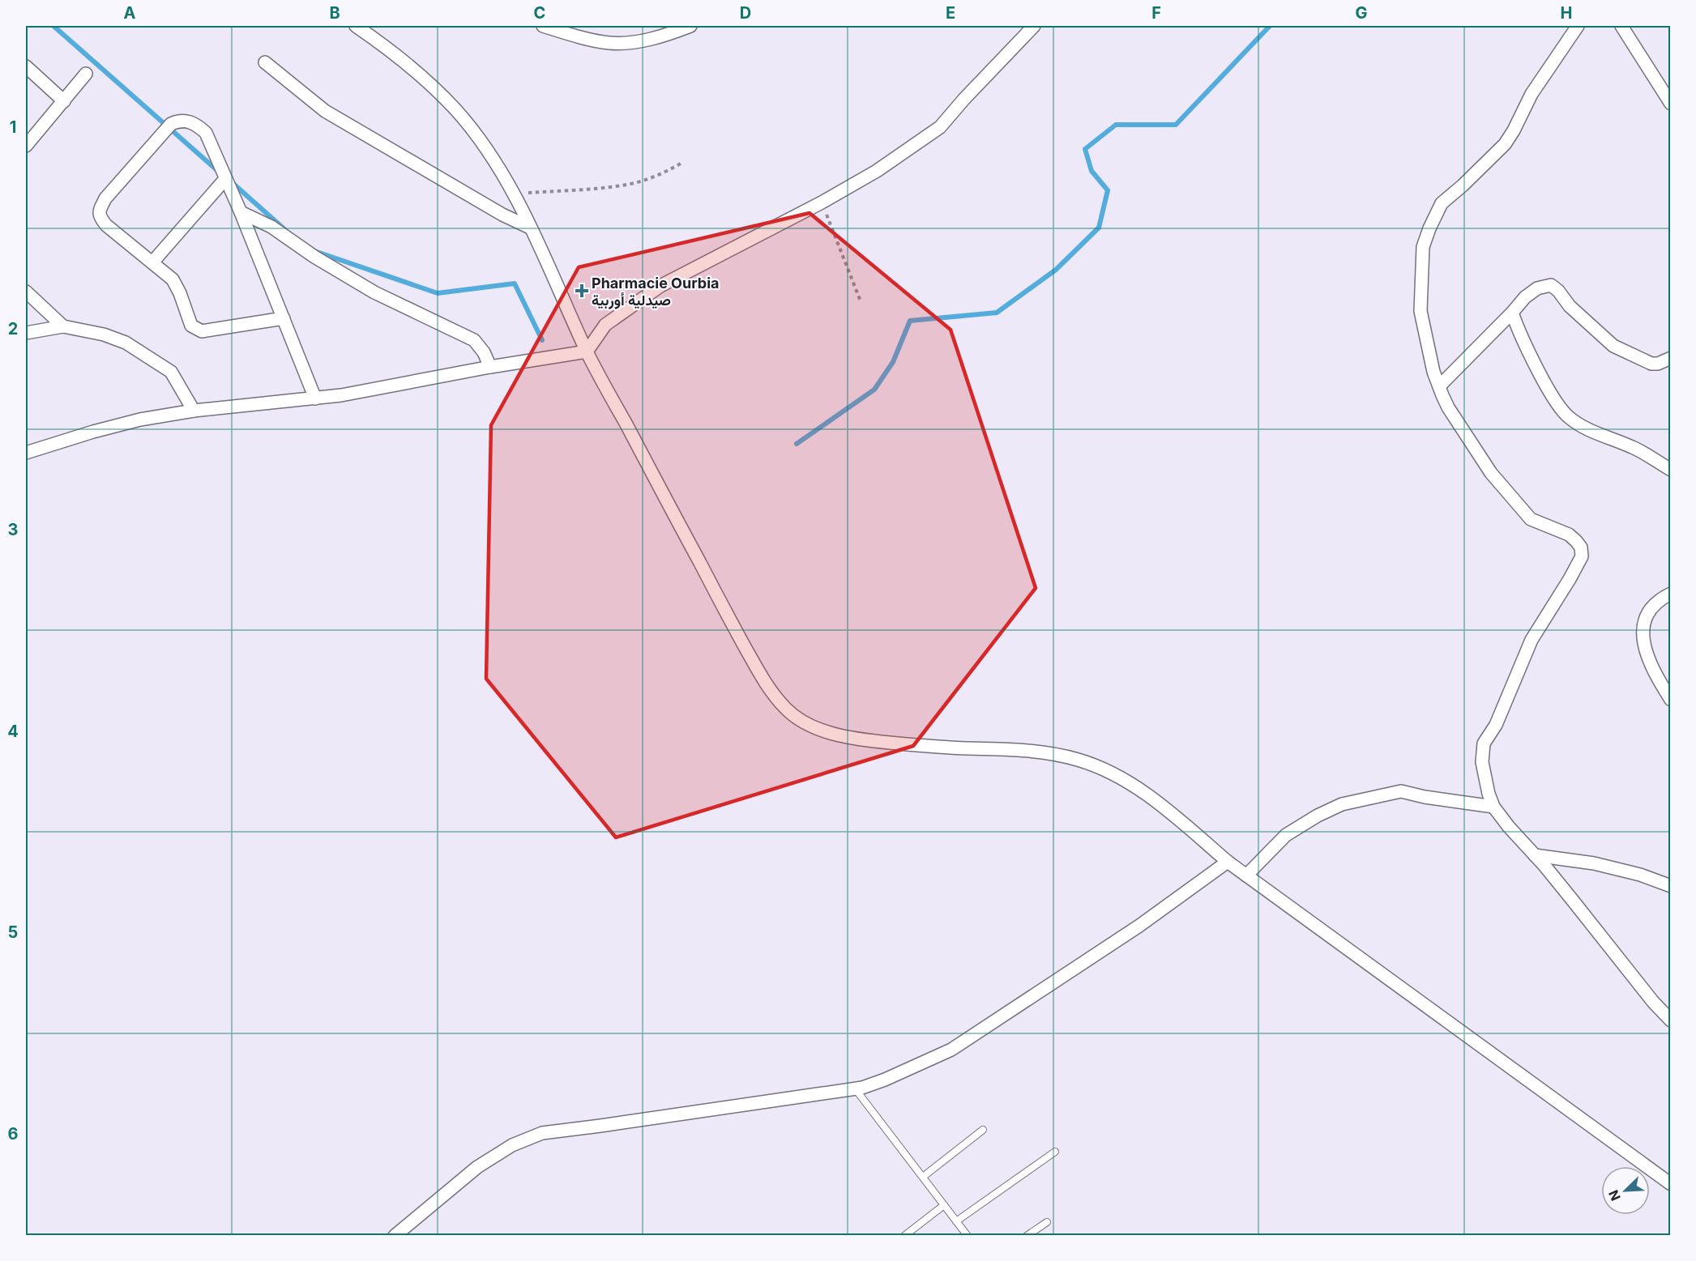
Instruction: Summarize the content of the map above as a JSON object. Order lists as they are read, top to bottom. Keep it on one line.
{"places":{"health":["Pharmacie Ourbia صيدلية أوربية"]},"north":"bottom left","grid":{"columns":["A","B","C","D","E","F","G","H"],"rows":["1","2","3","4","5","6"]}}
